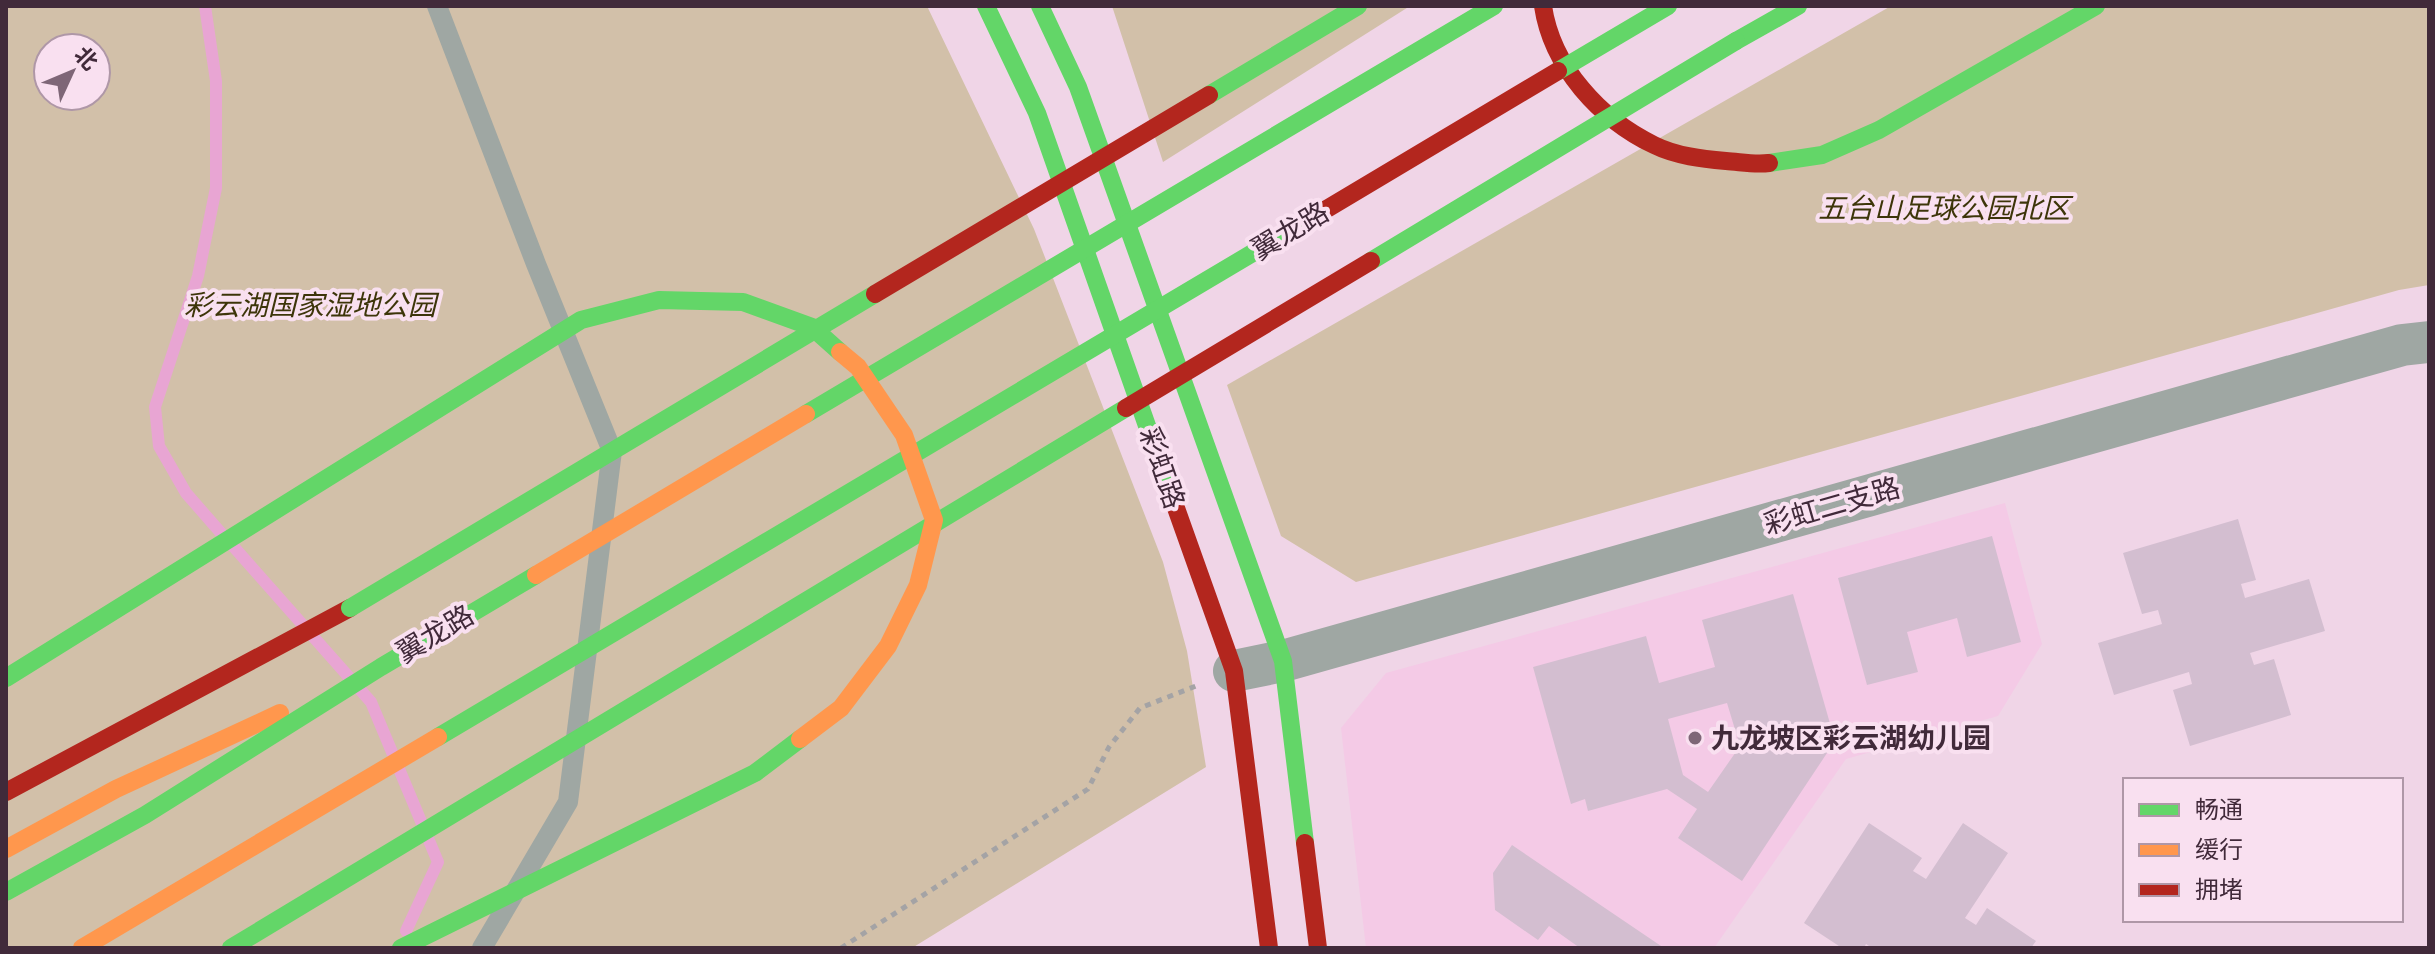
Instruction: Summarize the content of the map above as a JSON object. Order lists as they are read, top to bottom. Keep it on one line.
{"streets":{"main road":["翼龙路","彩虹路"],"street":["彩虹二支路"]},"crossings":[["彩虹路","彩虹二支路"]],"parks":["五台山足球公园北区","彩云湖国家湿地公园"],"places":["九龙坡区彩云湖幼儿园"],"legend":["畅通","缓行","拥堵"],"north":"top right"}
